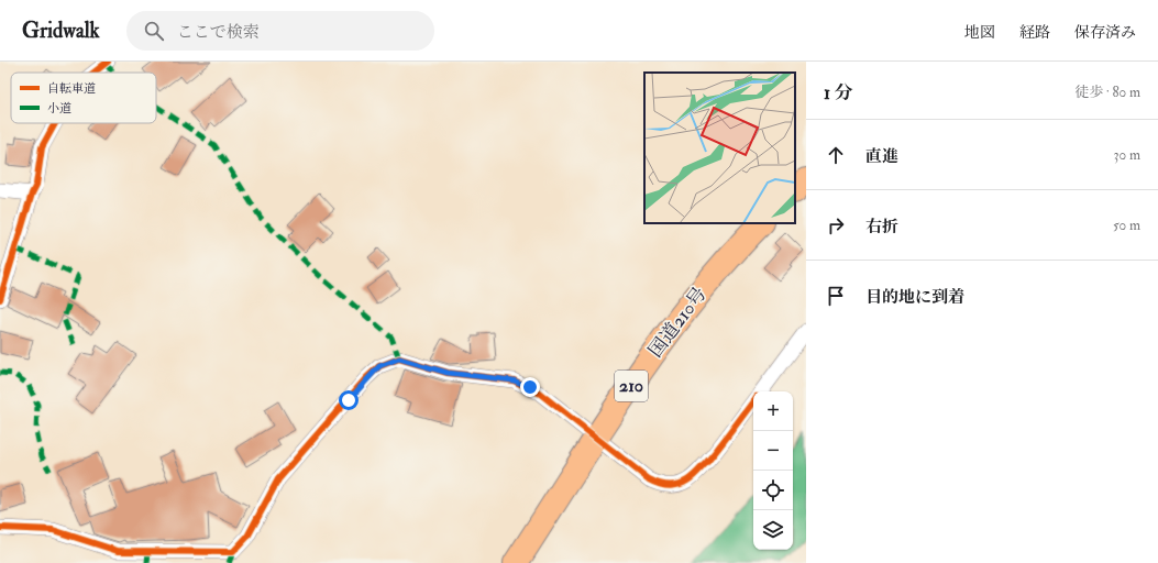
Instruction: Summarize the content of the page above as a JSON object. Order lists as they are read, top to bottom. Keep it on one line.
{"streets":{"highway":["国道210号","210"]},"legend":["自転車道","小道"],"page":{"header":"Gridwalk","search":"ここで検索","nav":["地図","経路","保存済み"],"heading":["1 分","徒歩 · 80 m"],"list":[["直進","30 m"],["右折","50 m"],"目的地に到着"],"map_buttons":["+","−"]}}
